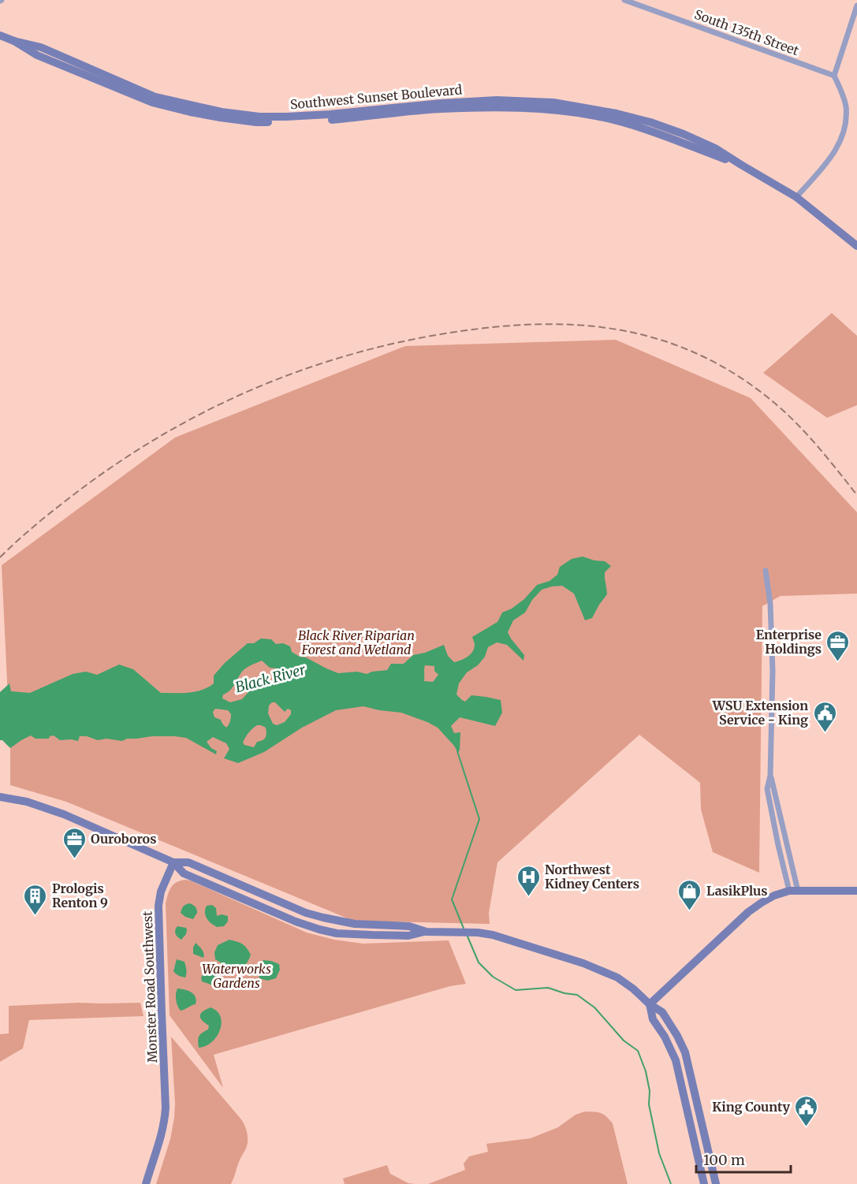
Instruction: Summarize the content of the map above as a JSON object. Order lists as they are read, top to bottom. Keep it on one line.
{"streets":{"street":["South 135th Street","Southwest Sunset Boulevard","Monster Road Southwest"]},"water":["Black River"],"parks":["Black River Riparian Forest and Wetland","Waterworks Gardens"],"places":{"office":["Enterprise Holdings","Ouroboros"],"public building":["WSU Extension Service - King","King County"],"hospital":["Northwest Kidney Centers"],"shop":["LasikPlus"],"building":["Prologis Renton 9"]},"scale_bar":"100 m"}
